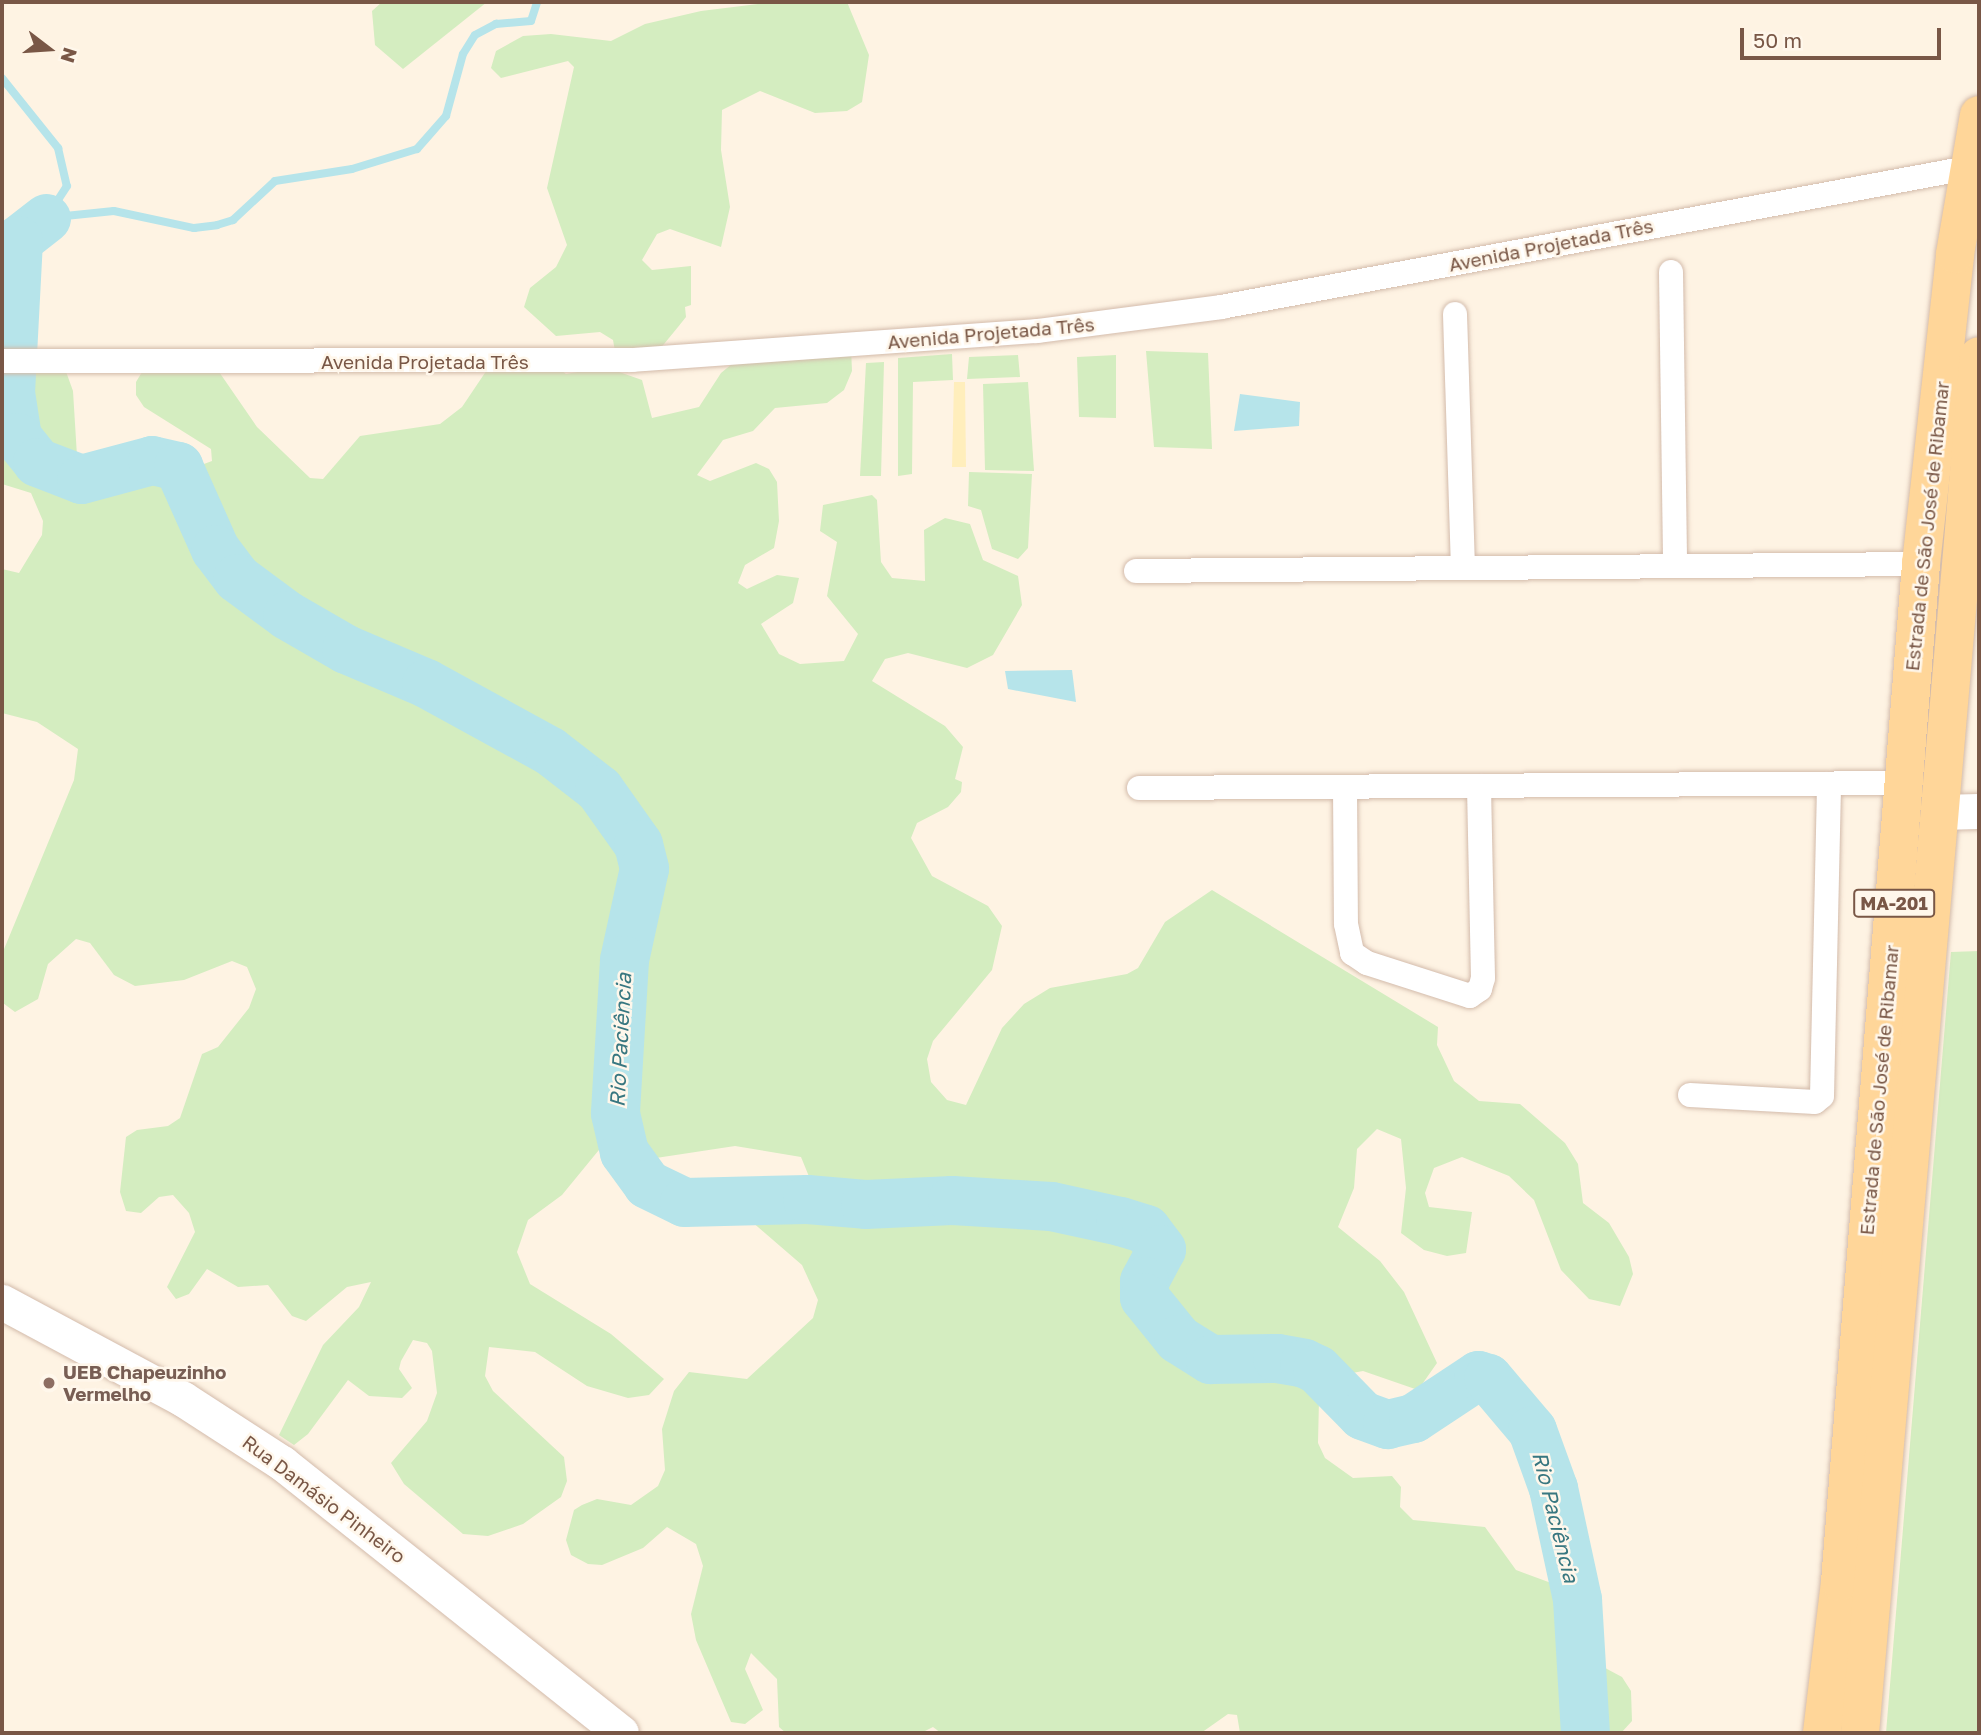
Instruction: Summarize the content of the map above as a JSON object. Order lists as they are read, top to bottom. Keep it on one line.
{"streets":{"main road":["Estrada de São José de Ribamar","MA-201"],"street":["Avenida Projetada Três","Rua Damásio Pinheiro"]},"crossings":[["Avenida Projetada Três","Estrada de São José de Ribamar"]],"water":["Rio Paciência"],"places":["UEB Chapeuzinho Vermelho"],"scale_bar":"50 m","north":"right"}
